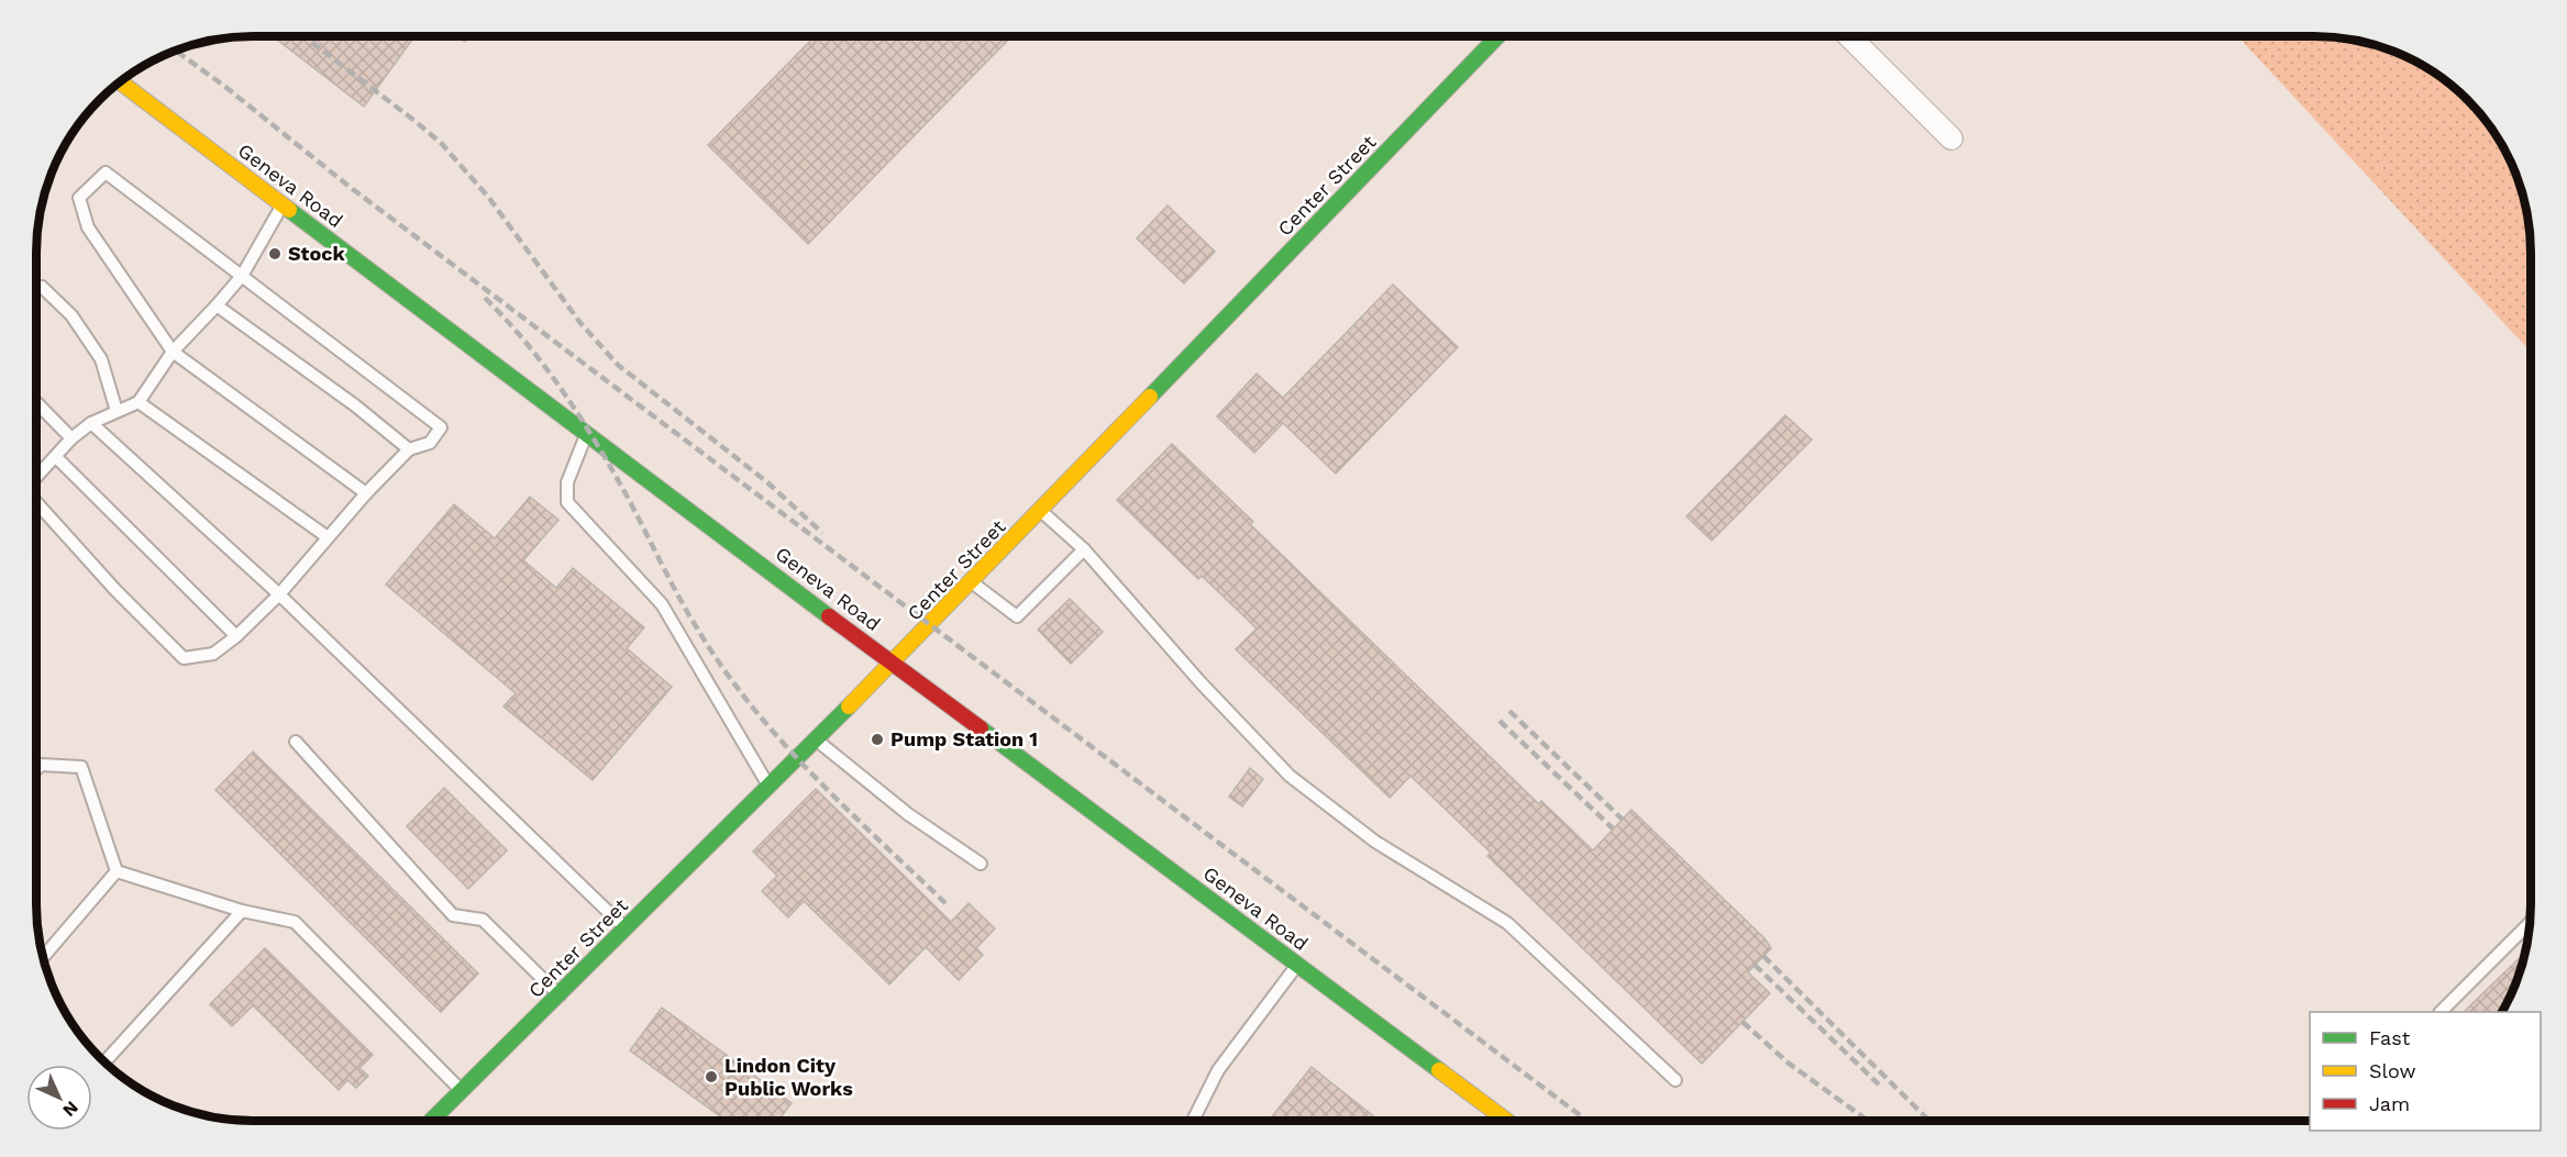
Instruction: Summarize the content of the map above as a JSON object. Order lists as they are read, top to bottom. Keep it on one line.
{"streets":{"main road":["Geneva Road","Center Street"]},"crossings":[["Geneva Road","Center Street"]],"places":["Stock","Pump Station 1","Lindon City Public Works"],"legend":["Fast","Slow","Jam"],"north":"bottom right"}
